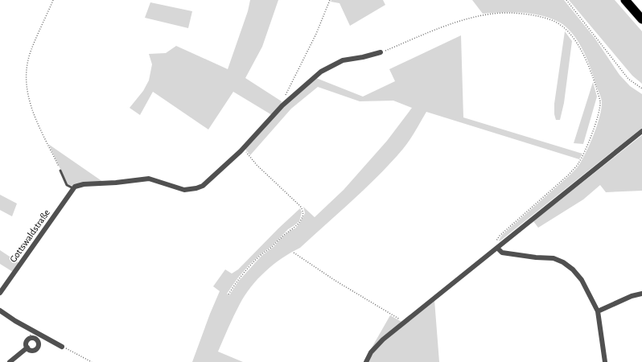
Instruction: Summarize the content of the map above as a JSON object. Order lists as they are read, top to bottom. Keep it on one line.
{"streets":{"street":["Gottswaldstraße"]}}
